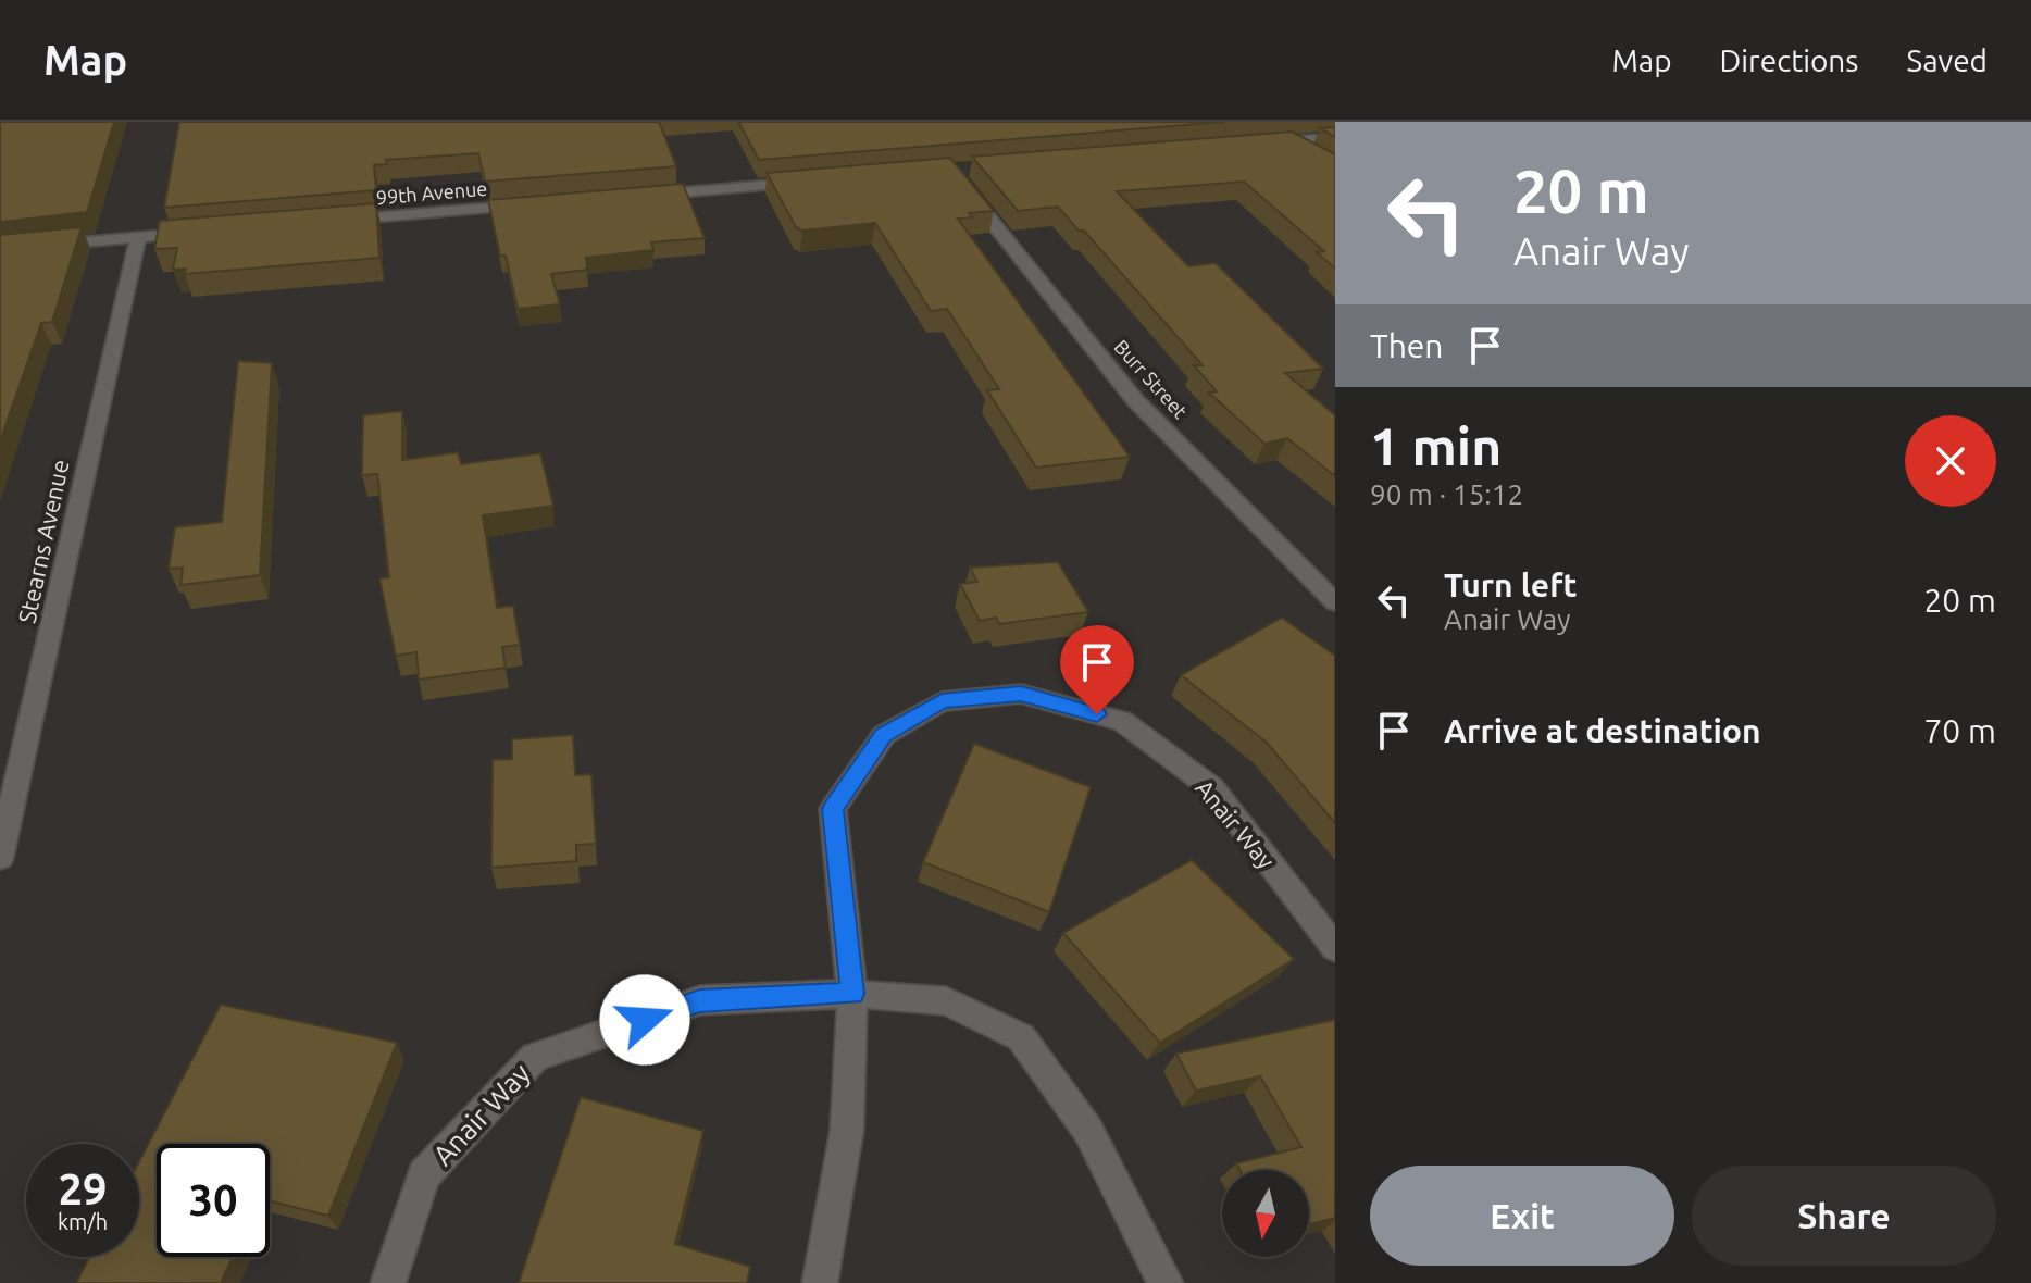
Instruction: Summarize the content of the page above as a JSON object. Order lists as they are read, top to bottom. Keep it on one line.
{"streets":{"street":["99th Avenue","Burr Street","Stearns Avenue","Anair Way"]},"north":"bottom","page":{"header":"Map","nav":["Map","Directions","Saved"],"turn":["20 m","Anair Way"],"then":"Then","heading":["1 min","90 m · 15:12"],"list":[{"name":"Turn left","note":"Anair Way","value":"20 m"},{"name":"Arrive at destination","value":"70 m"}],"speed":"29 km/h","limit":"30","buttons":["Exit","Share"]}}
